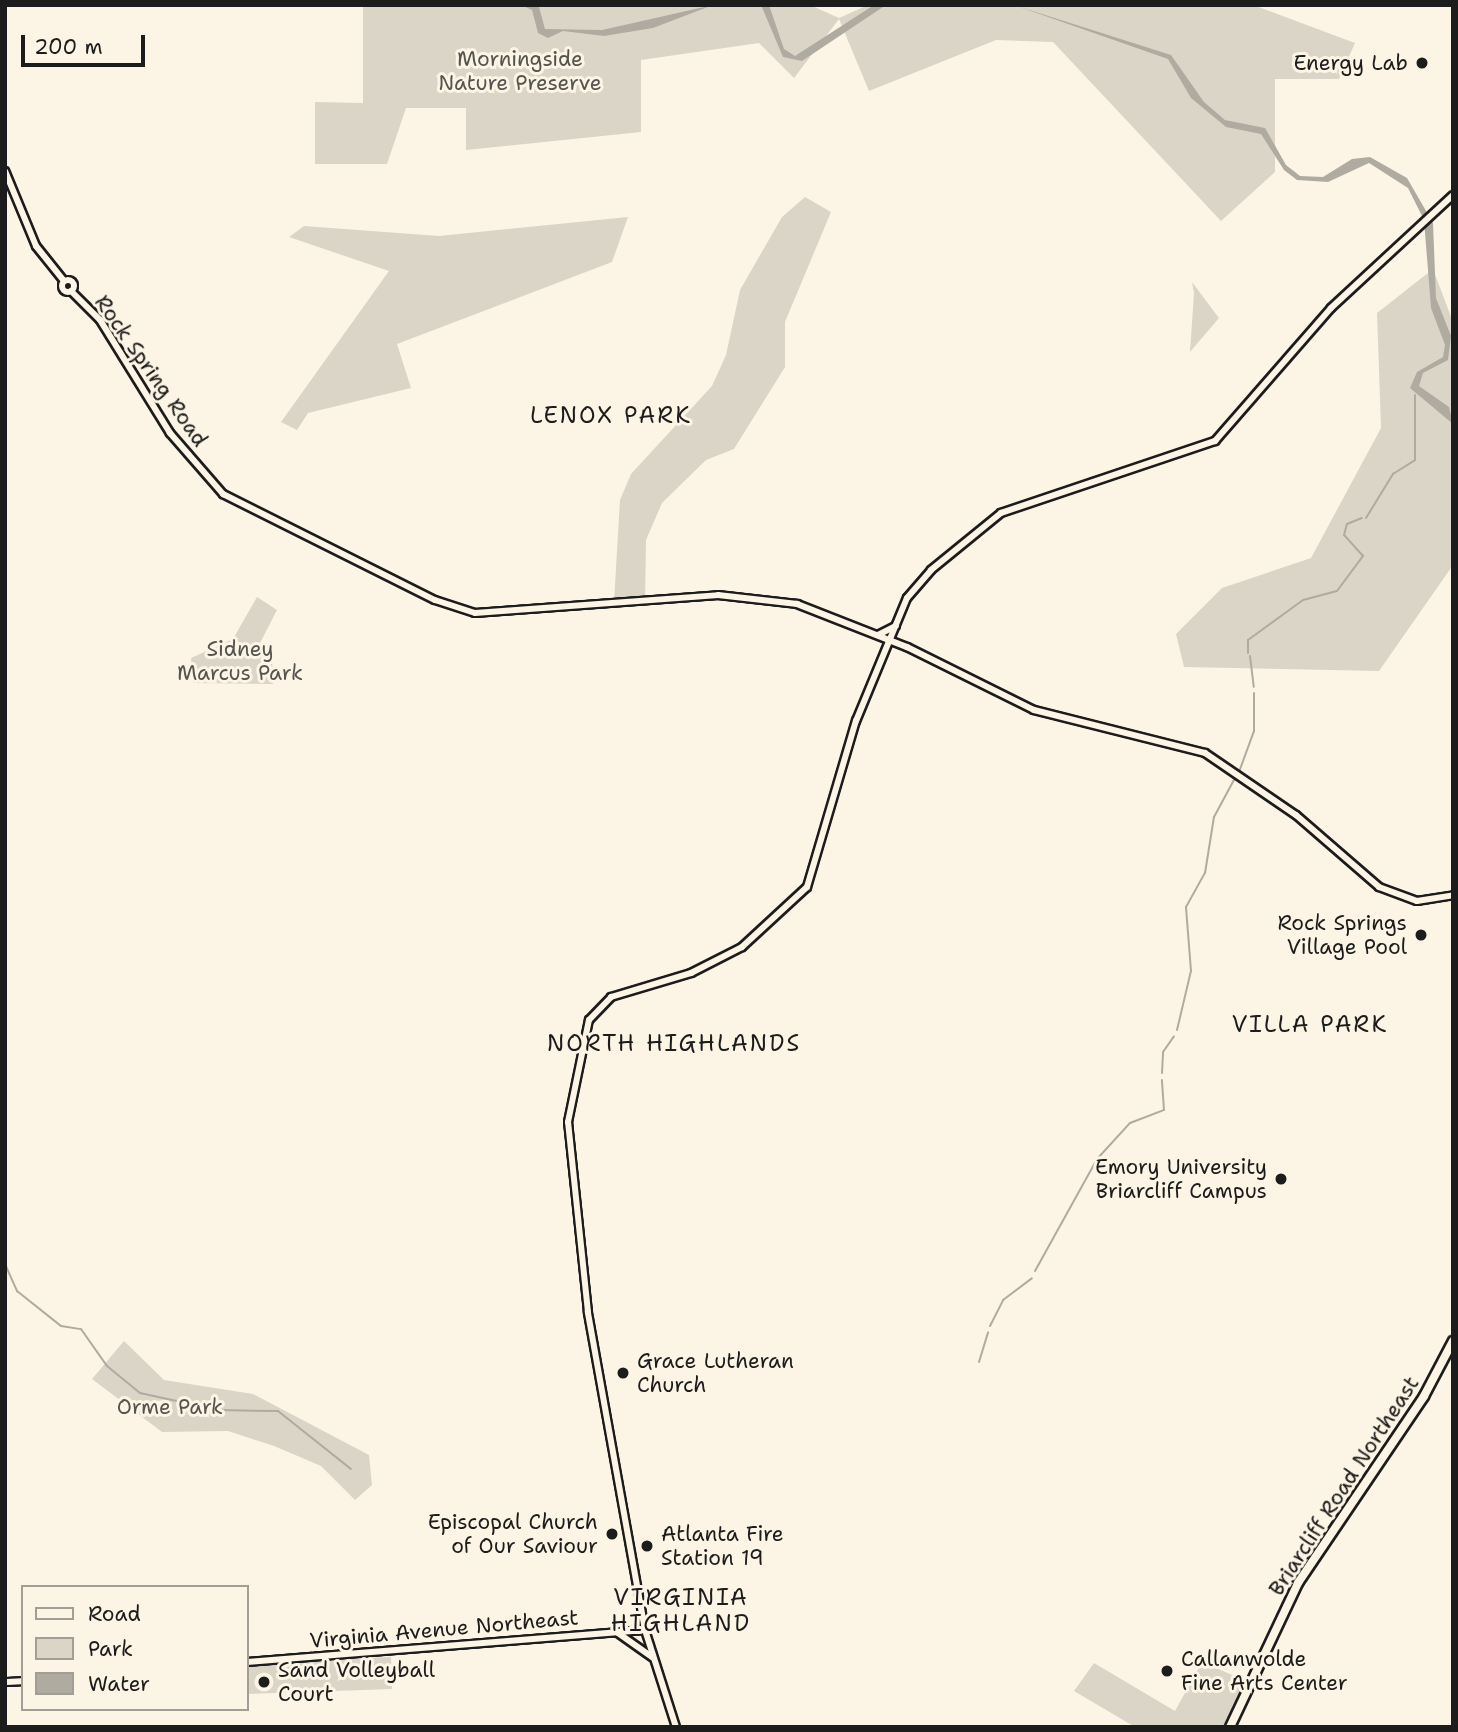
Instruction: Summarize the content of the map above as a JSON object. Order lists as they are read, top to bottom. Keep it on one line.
{"streets":{"main road":["Briarcliff Road Northeast"],"street":["Rock Spring Road","Virginia Avenue Northeast"]},"districts":["LENOX PARK","VILLA PARK","NORTH HIGHLANDS","VIRGINIA HIGHLAND"],"parks":["Morningside Nature Preserve","Sidney Marcus Park","Orme Park"],"places":["Energy Lab","Rock Springs Village Pool","Emory University Briarcliff Campus","Grace Lutheran Church","Episcopal Church of Our Saviour","Atlanta Fire Station 19","Callanwolde Fine Arts Center","Sand Volleyball Court"],"legend":["Road","Park","Water"],"scale_bar":"200 m"}
